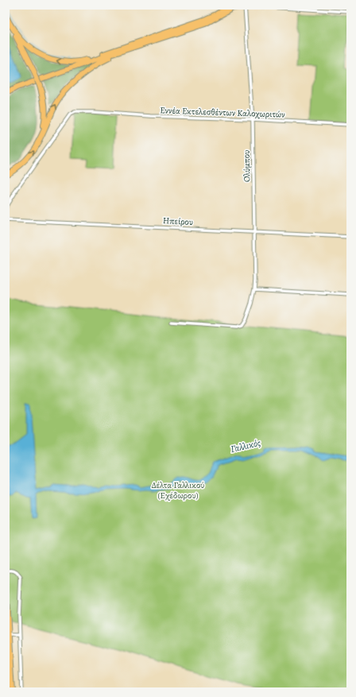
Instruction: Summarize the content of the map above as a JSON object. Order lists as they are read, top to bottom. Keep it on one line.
{"streets":{"street":["Εννέα Εκτελεσθέντων Καλοχωριτών","Ολύμπου","Ηπείρου"]},"crossings":[["Εννέα Εκτελεσθέντων Καλοχωριτών","Ολύμπου"],["Ολύμπου","Ηπείρου"]],"water":["Γαλλικός"],"parks":["Δέλτα Γαλλικού (Εχέδωρου)"]}
